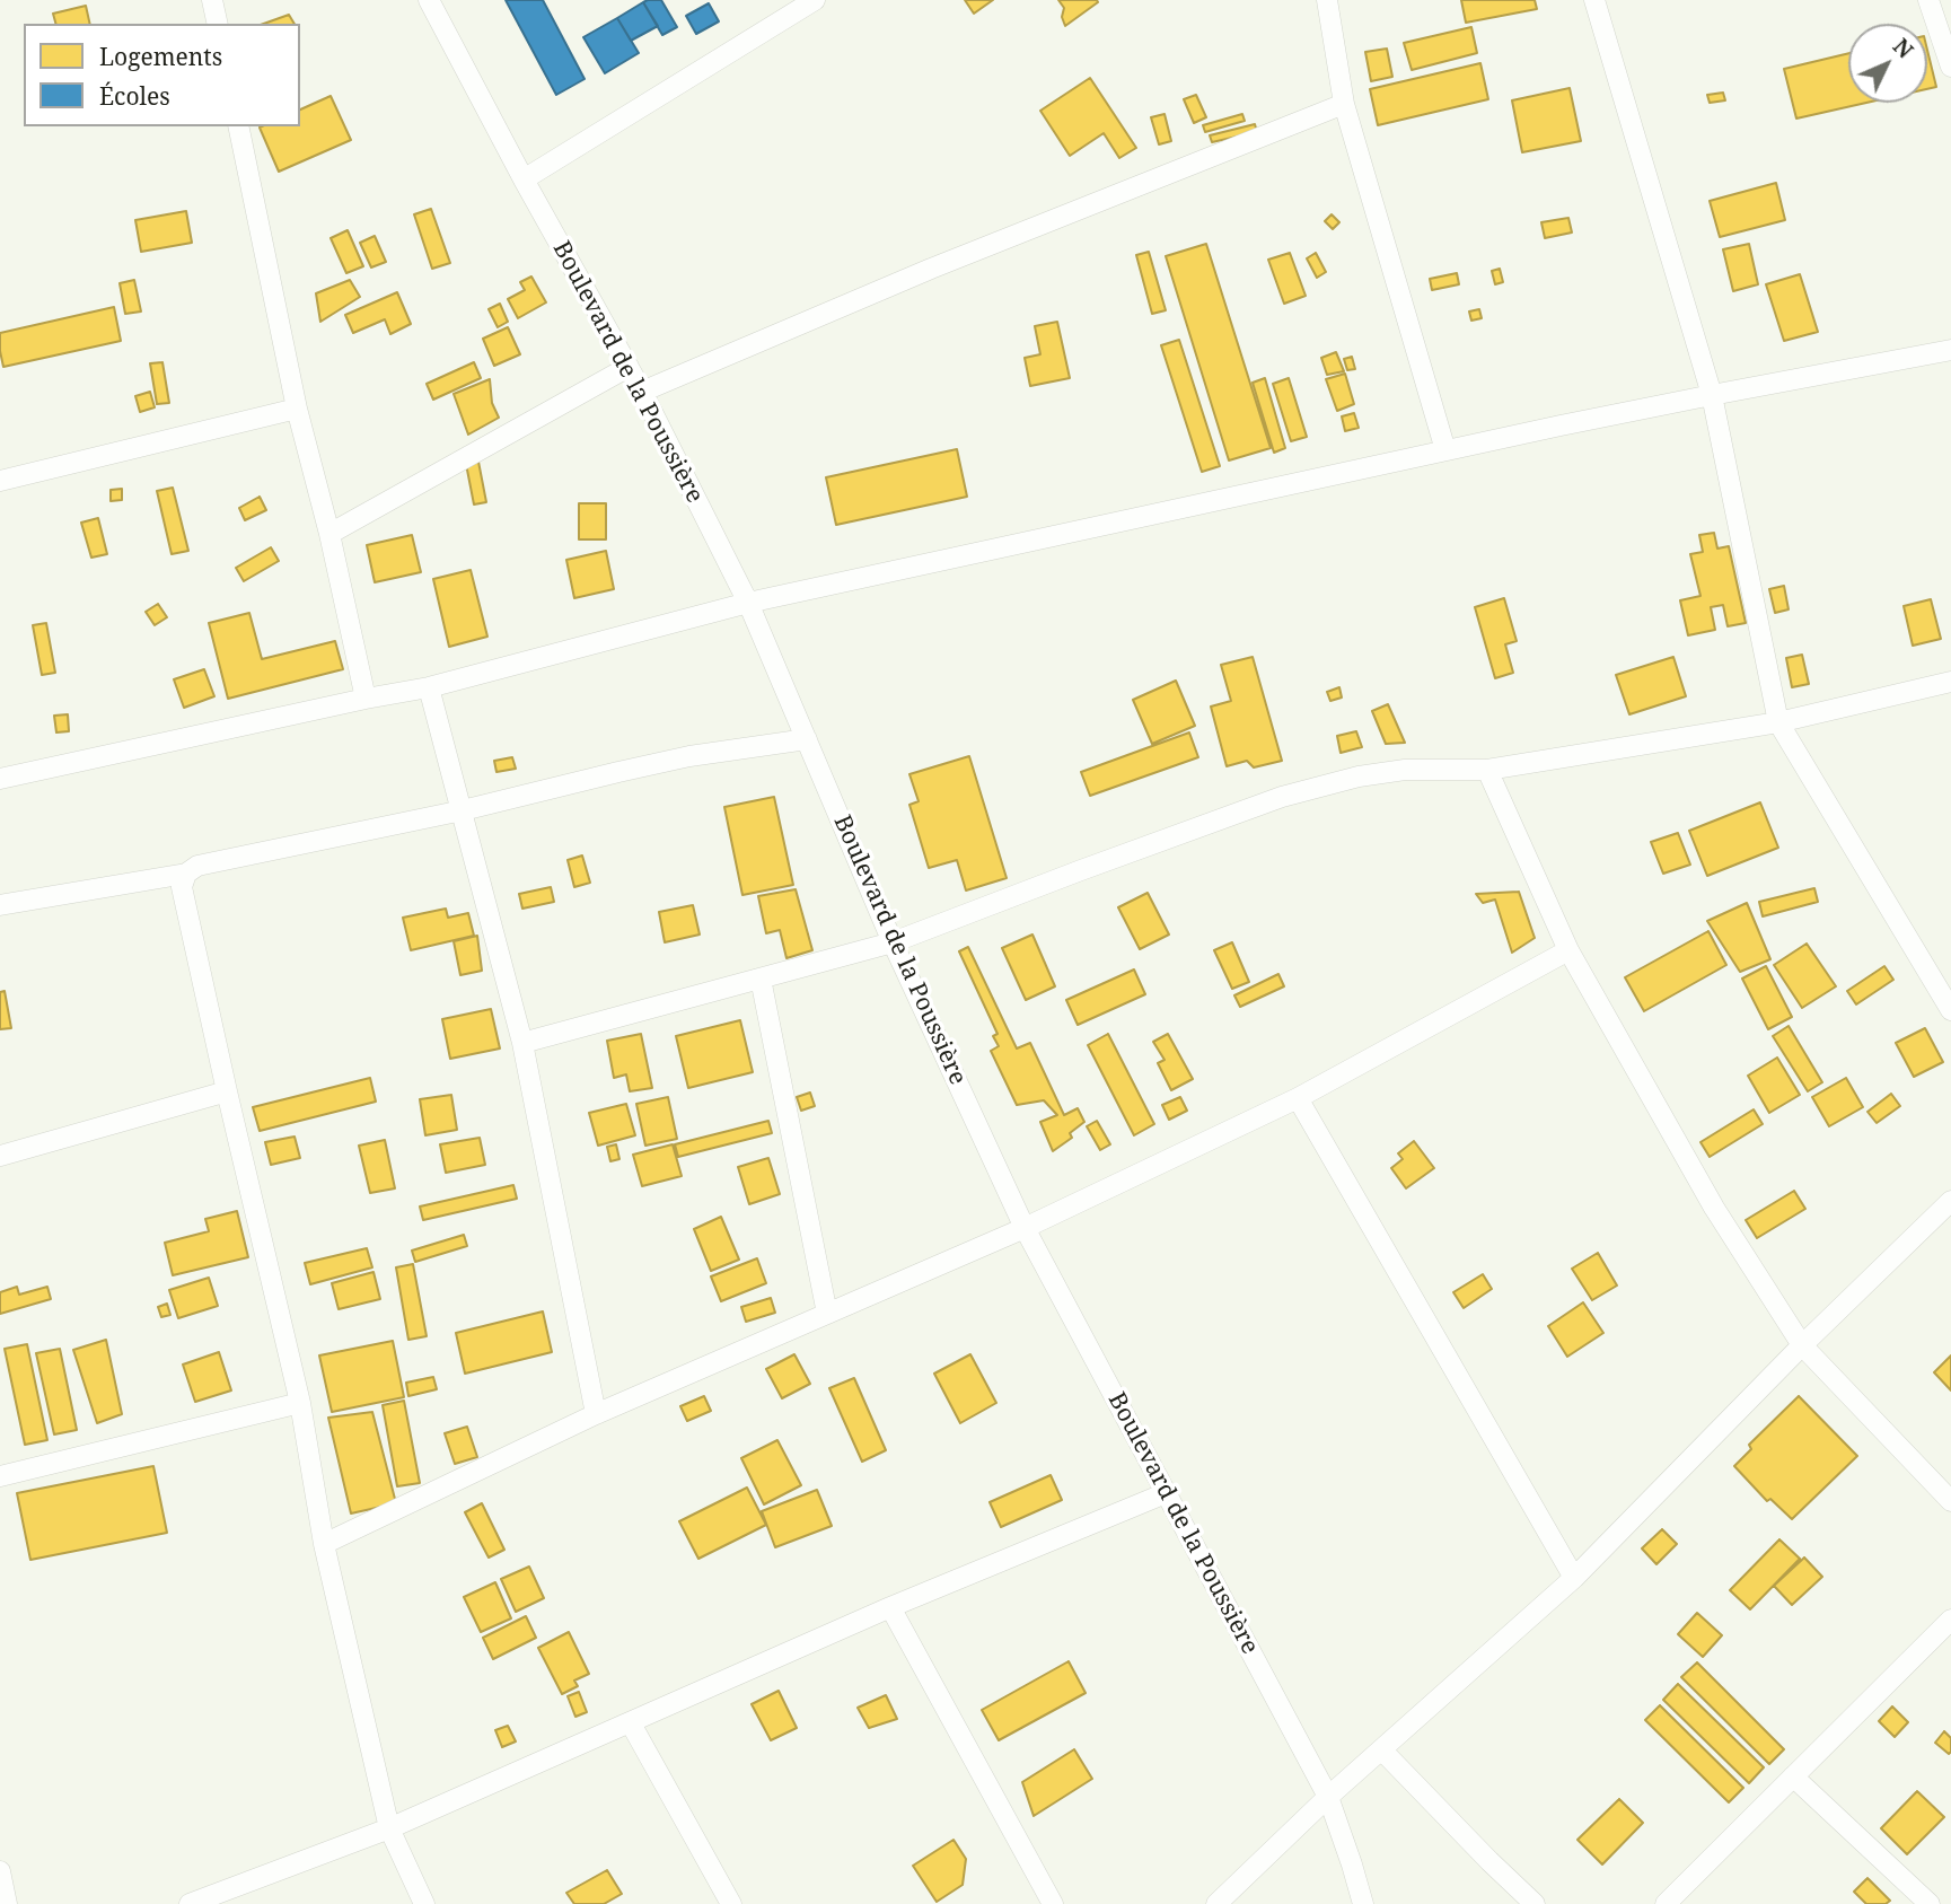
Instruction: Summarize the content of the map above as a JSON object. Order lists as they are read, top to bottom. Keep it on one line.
{"streets":{"street":["Boulevard de la Poussière"]},"legend":["Logements","Écoles"],"north":"top right"}
